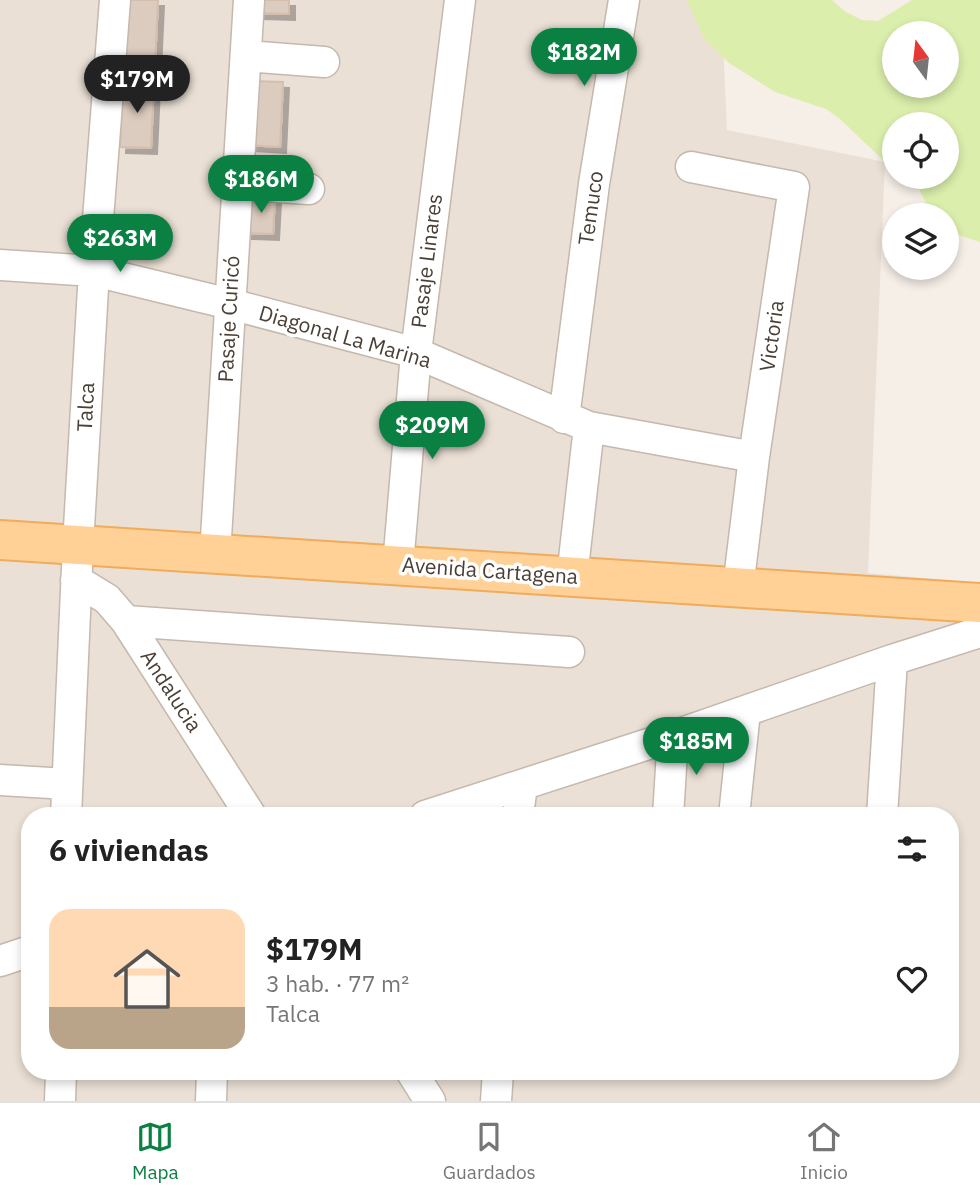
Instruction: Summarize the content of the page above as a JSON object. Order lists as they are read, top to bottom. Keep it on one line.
{"streets":{"main road":["Avenida Cartagena"],"street":["Temuco","Pasaje Linares","Pasaje Curicó","Victoria","Diagonal La Marina","Talca","Andalucia"]},"crossings":[["Temuco","Diagonal La Marina"],["Temuco","Avenida Cartagena"],["Pasaje Linares","Diagonal La Marina"],["Pasaje Linares","Avenida Cartagena"],["Pasaje Curicó","Diagonal La Marina"],["Pasaje Curicó","Avenida Cartagena"],["Victoria","Diagonal La Marina"],["Victoria","Avenida Cartagena"],["Diagonal La Marina","Talca"],["Talca","Avenida Cartagena"],["Talca","Andalucia"],["Avenida Cartagena","Andalucia"]],"north":"top","page":{"price":["$182M","$179M","$186M","$263M","$209M","$185M"],"heading":"6 viviendas","list":[{"name":"$179M","note":"3 hab. · 77 m² · Talca"}],"tabs":["Mapa","Guardados","Inicio"]}}
